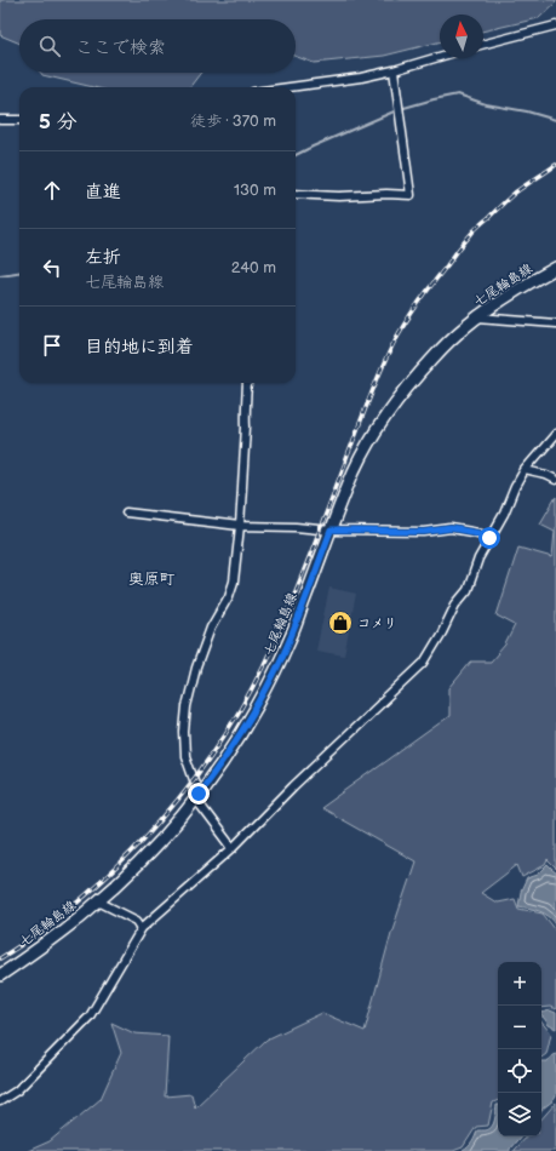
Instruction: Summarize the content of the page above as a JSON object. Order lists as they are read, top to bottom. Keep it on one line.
{"streets":{"main road":["七尾輪島線"]},"districts":["奥原町"],"places":{"shop":["コメリ"]},"north":"top","page":{"search":"ここで検索","heading":["5 分","徒歩 · 370 m"],"list":[["直進","130 m"],["左折","七尾輪島線","240 m"],"目的地に到着"],"map_buttons":["+","−"]}}
